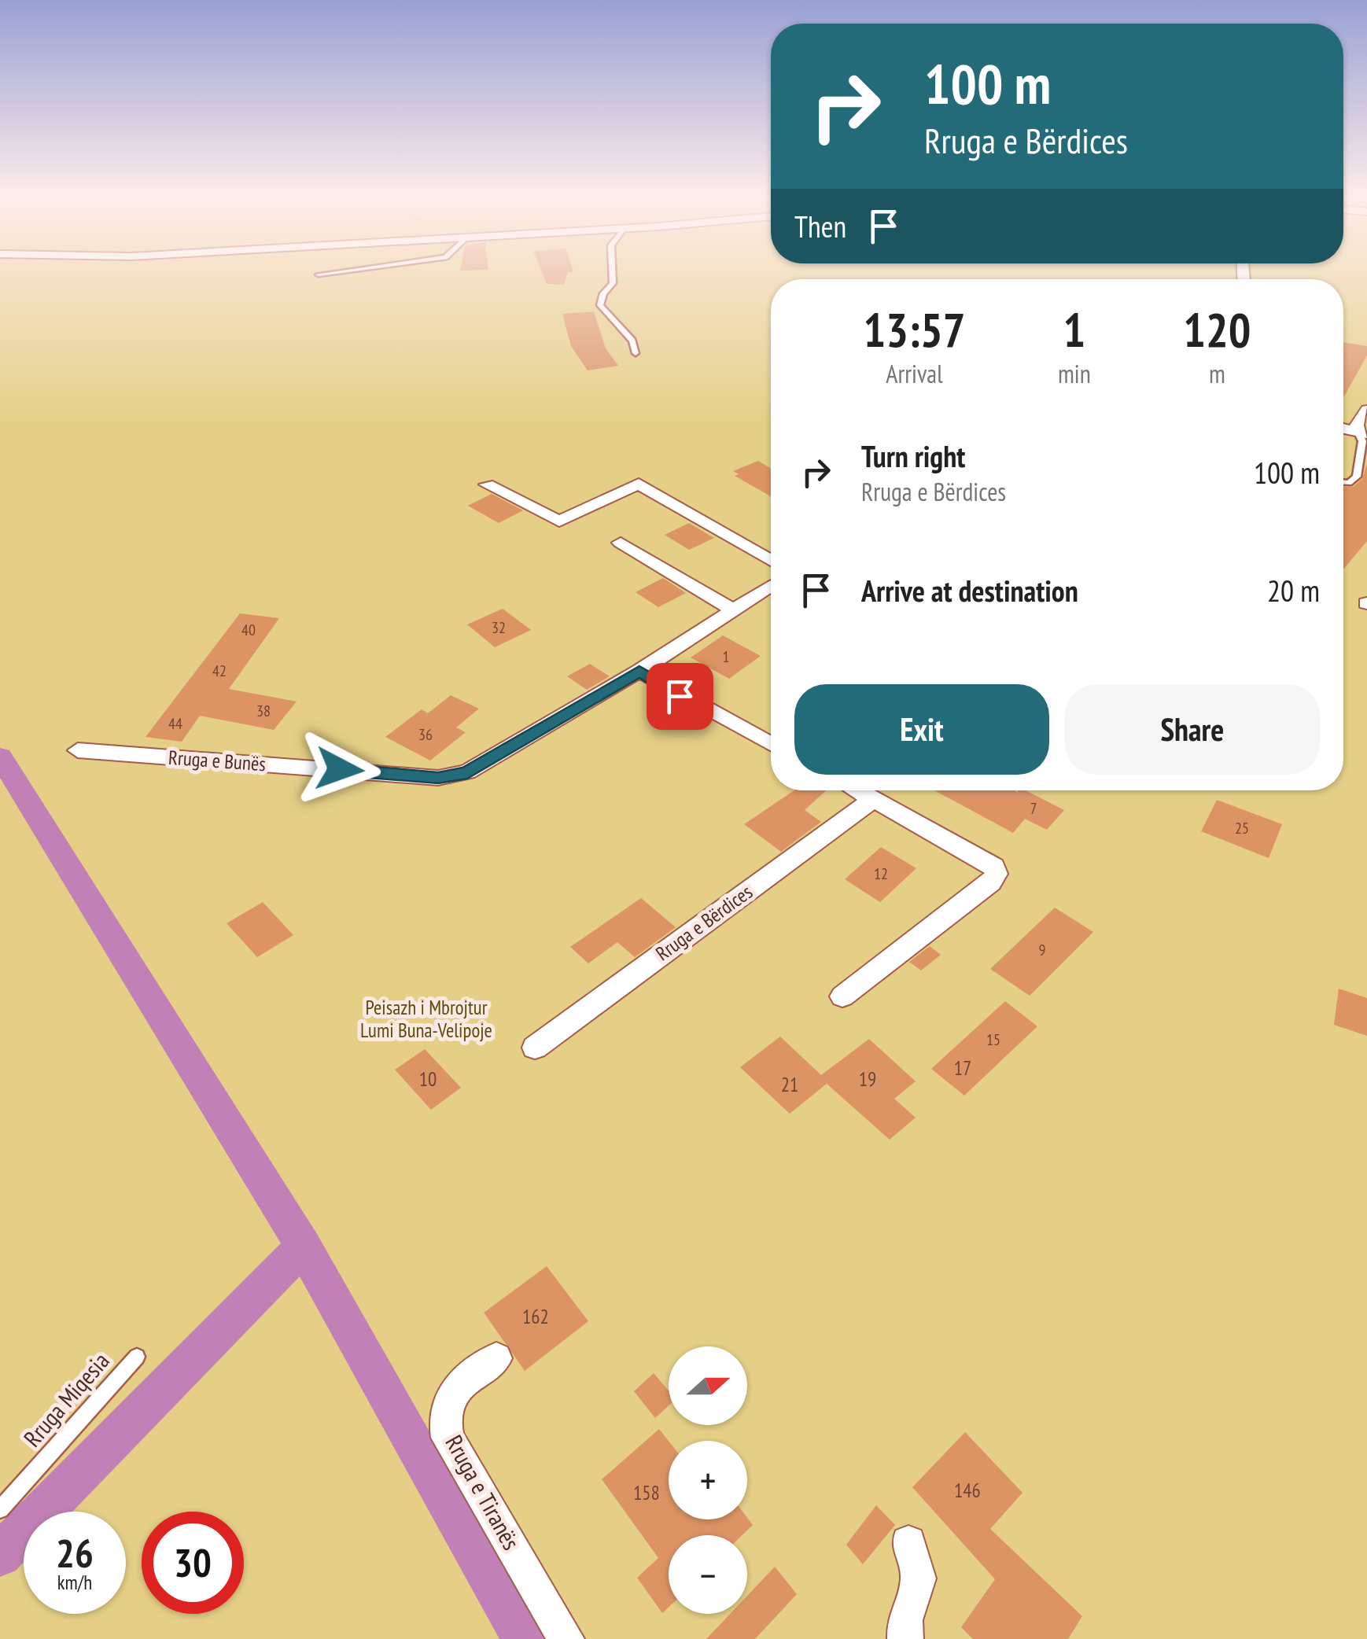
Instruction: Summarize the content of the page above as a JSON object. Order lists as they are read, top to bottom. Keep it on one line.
{"streets":{"street":["Rruga e Bunës","Rruga e Bërdices","Rruga e Tiranës"],"lane":["Rruga Miqesia"]},"parks":["Peisazh i Mbrojtur Lumi Buna-Velipoje"],"house_numbers":["32","40","1","42","38","44","36","7","25","12","9","15","17","10","19","21","162","146","158"],"north":"right","page":{"turn":["100 m","Rruga e Bërdices"],"then":"Then","eta":["13:57","Arrival","1","min","120","m"],"list":[{"name":"Turn right","note":"Rruga e Bërdices","value":"100 m"},{"name":"Arrive at destination","value":"20 m"}],"buttons":["Exit","Share"],"map_buttons":["+","−"],"speed":"26 km/h","limit":"30"}}
